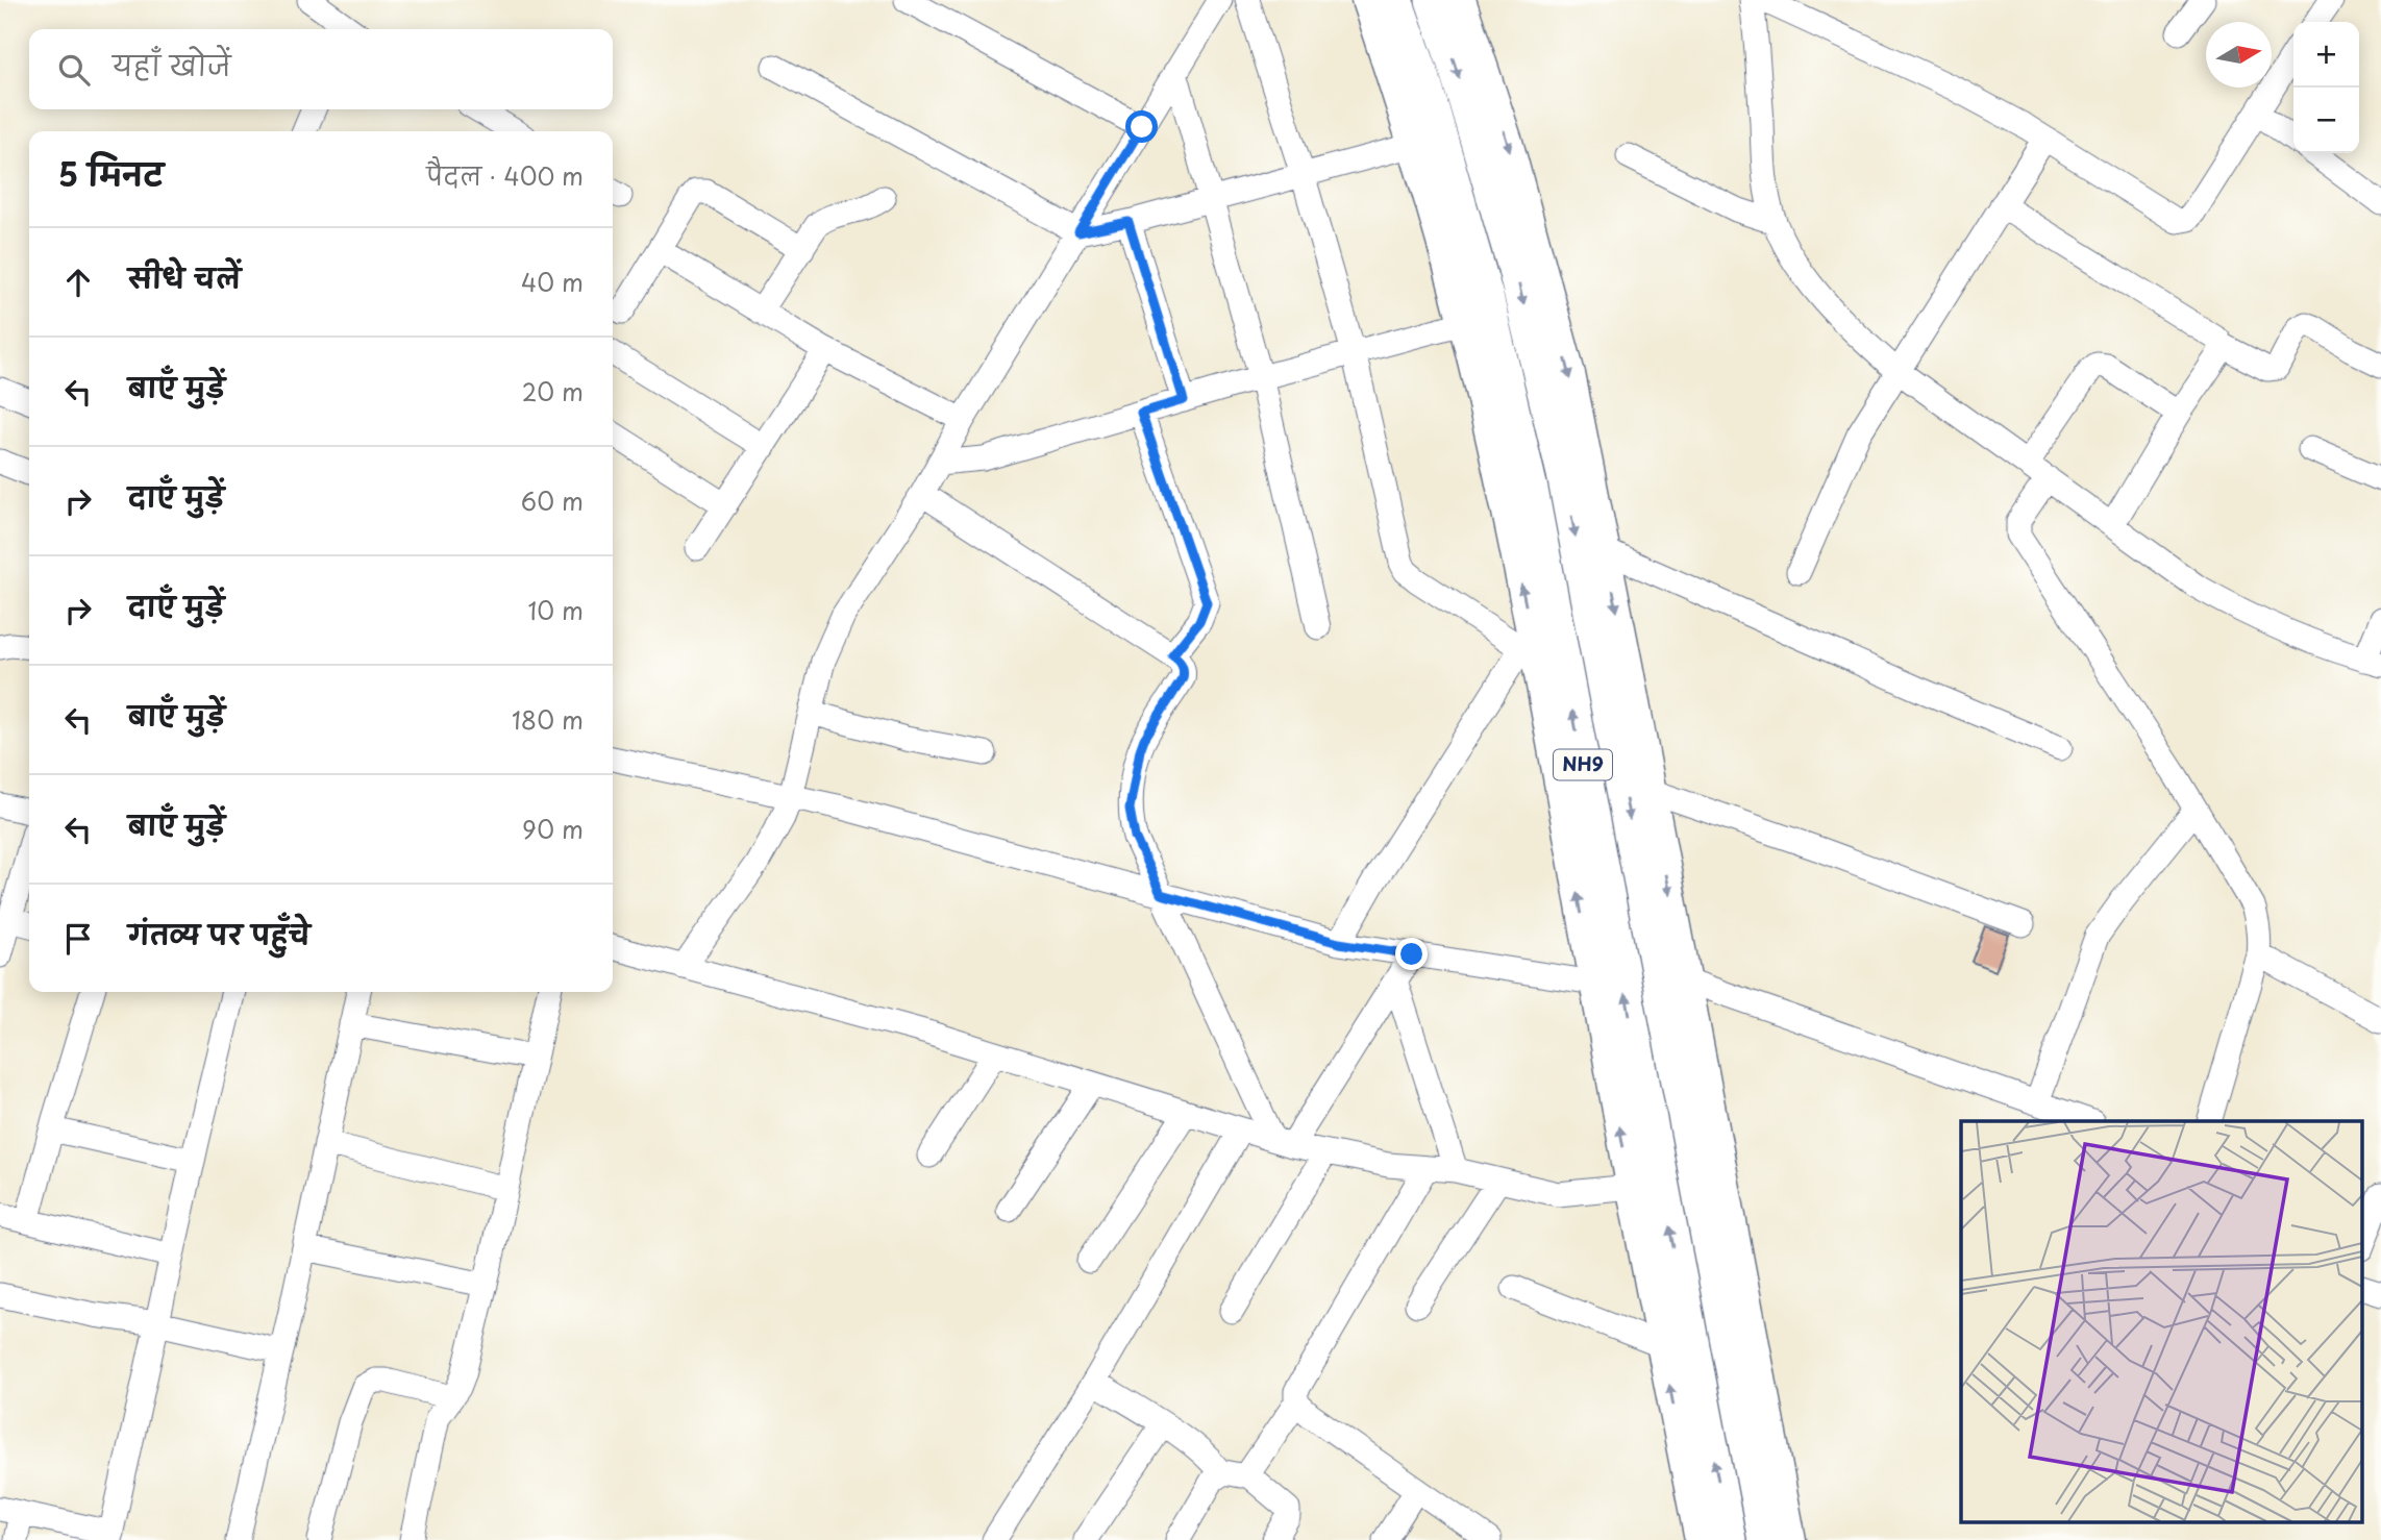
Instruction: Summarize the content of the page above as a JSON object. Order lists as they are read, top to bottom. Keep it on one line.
{"streets":{"highway":["NH9"]},"north":"right","page":{"map_buttons":["+","−"],"search":"यहाँ खोजें","heading":["5 मिनट","पैदल · 400 m"],"list":[["सीधे चलें","40 m"],["बाएँ मुड़ें","20 m"],["दाएँ मुड़ें","60 m"],["दाएँ मुड़ें","10 m"],["बाएँ मुड़ें","180 m"],["बाएँ मुड़ें","90 m"],"गंतव्य पर पहुँचे"]}}
